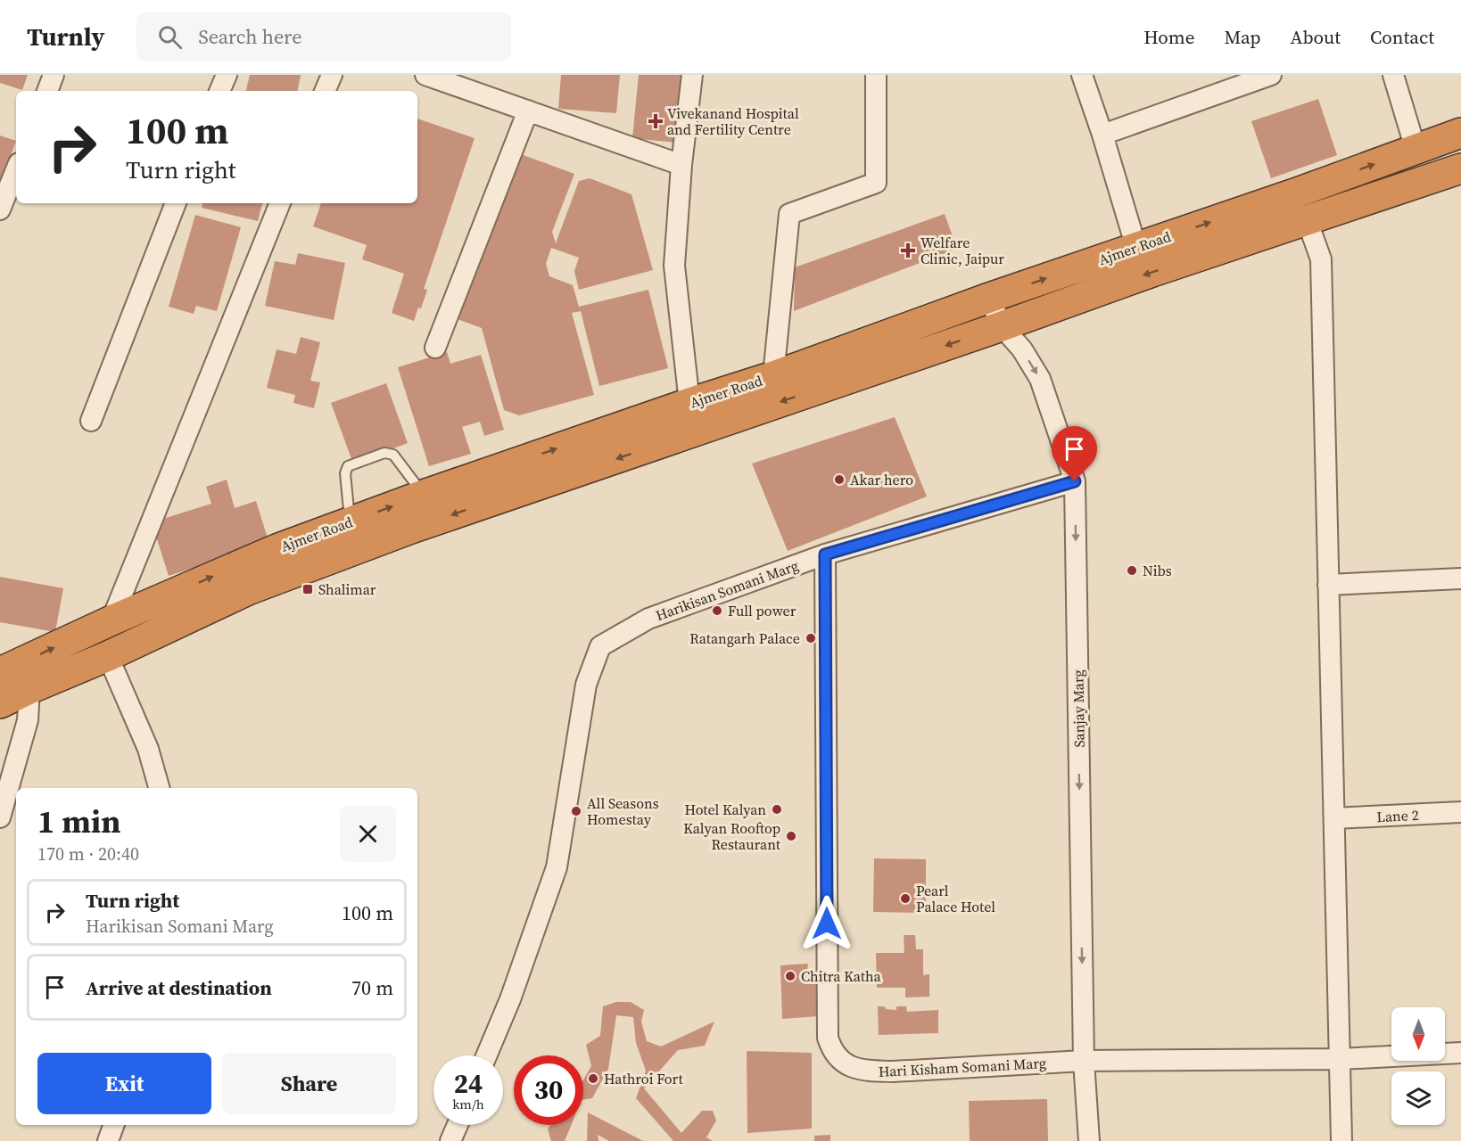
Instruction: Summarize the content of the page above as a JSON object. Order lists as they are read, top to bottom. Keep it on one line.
{"streets":{"highway":["Ajmer Road"],"street":["Harikisan Somani Marg","Sanjay Marg","Lane 2","Hari Kisham Somani Marg"]},"crossings":[["Ajmer Road","Sanjay Marg"],["Harikisan Somani Marg","Sanjay Marg"],["Harikisan Somani Marg","Hari Kisham Somani Marg"],["Sanjay Marg","Hari Kisham Somani Marg"]],"one_way":["Sanjay Marg"],"places":{"health":["Vivekanand Hospital and Fertility Centre","Welfare Clinic, Jaipur"],"other":["Akar hero","Nibs","Full power","Ratangarh Palace","Hotel Kalyan","All Seasons Homestay","Kalyan Rooftop Restaurant","Pearl Palace Hotel","Chitra Katha","Hathroi Fort"],"transit":["Shalimar"]},"north":"bottom","page":{"header":"Turnly","search":"Search here","nav":["Home","Map","About","Contact"],"turn":["100 m","Turn right"],"heading":["1 min","170 m · 20:40"],"list":[{"name":"Turn right","note":"Harikisan Somani Marg","value":"100 m"},{"name":"Arrive at destination","value":"70 m"}],"buttons":["Exit","Share"],"speed":"24 km/h","limit":"30"}}
